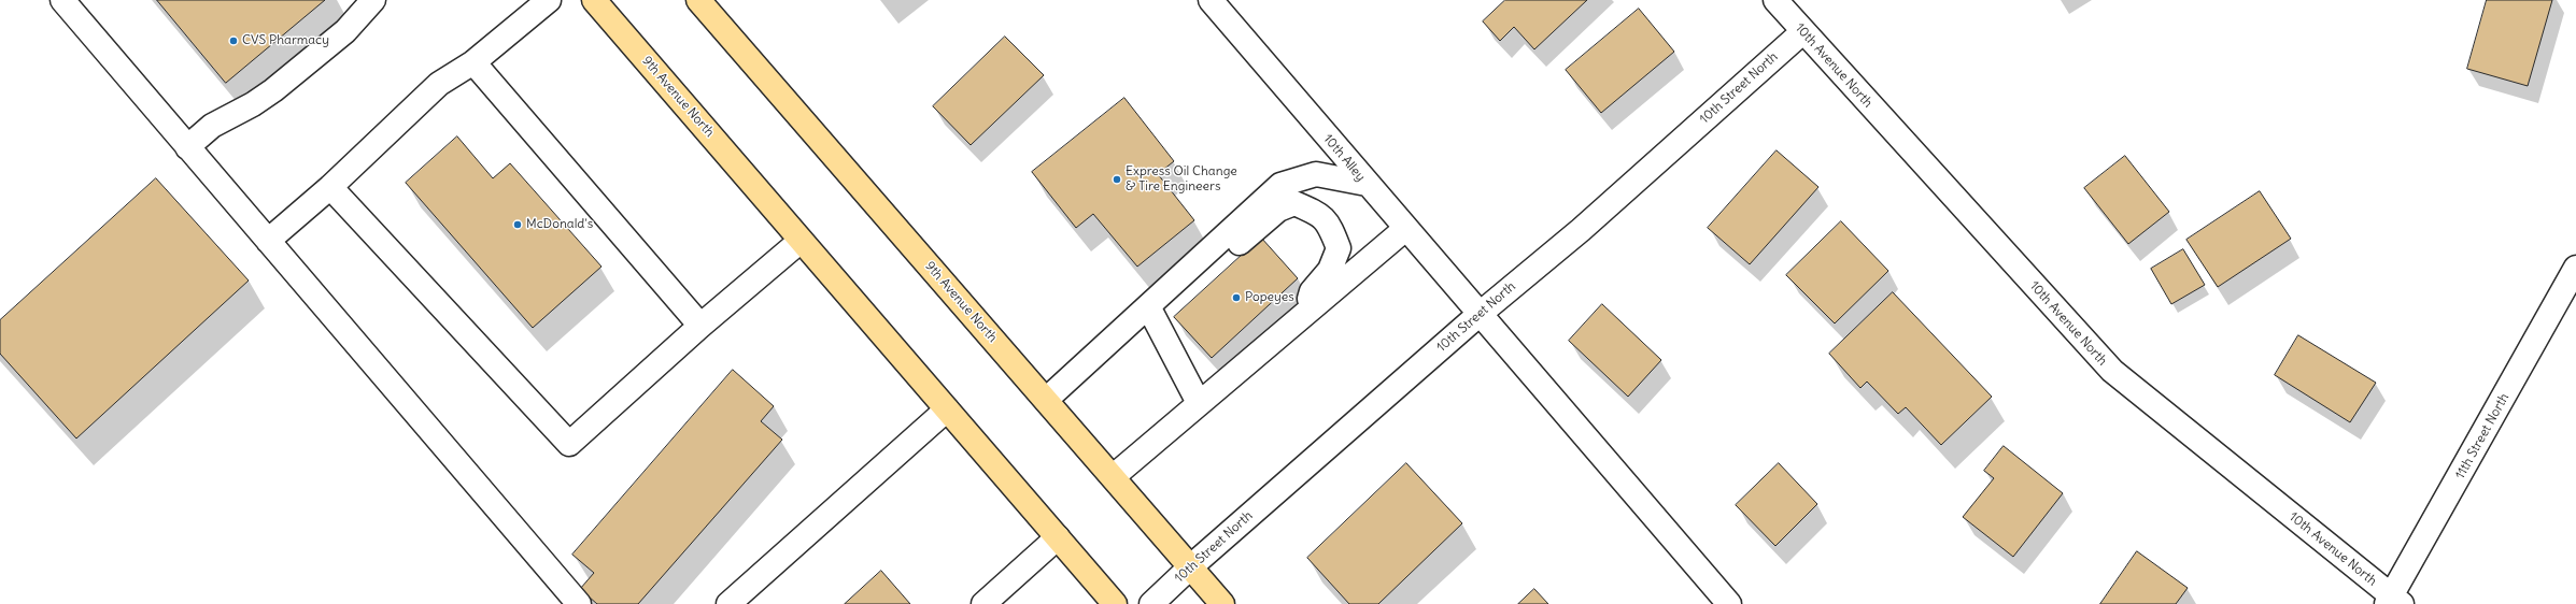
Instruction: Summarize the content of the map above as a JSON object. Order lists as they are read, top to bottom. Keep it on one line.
{"streets":{"main road":["9th Avenue North"],"street":["10th Avenue North","10th Street North","10th Alley","11th Street North"]},"crossings":[["10th Avenue North","10th Street North"],["10th Avenue North","11th Street North"],["10th Street North","9th Avenue North"],["10th Street North","10th Alley"]],"places":["CVS Pharmacy","Express Oil Change & Tire Engineers","McDonald's","Popeyes"]}
